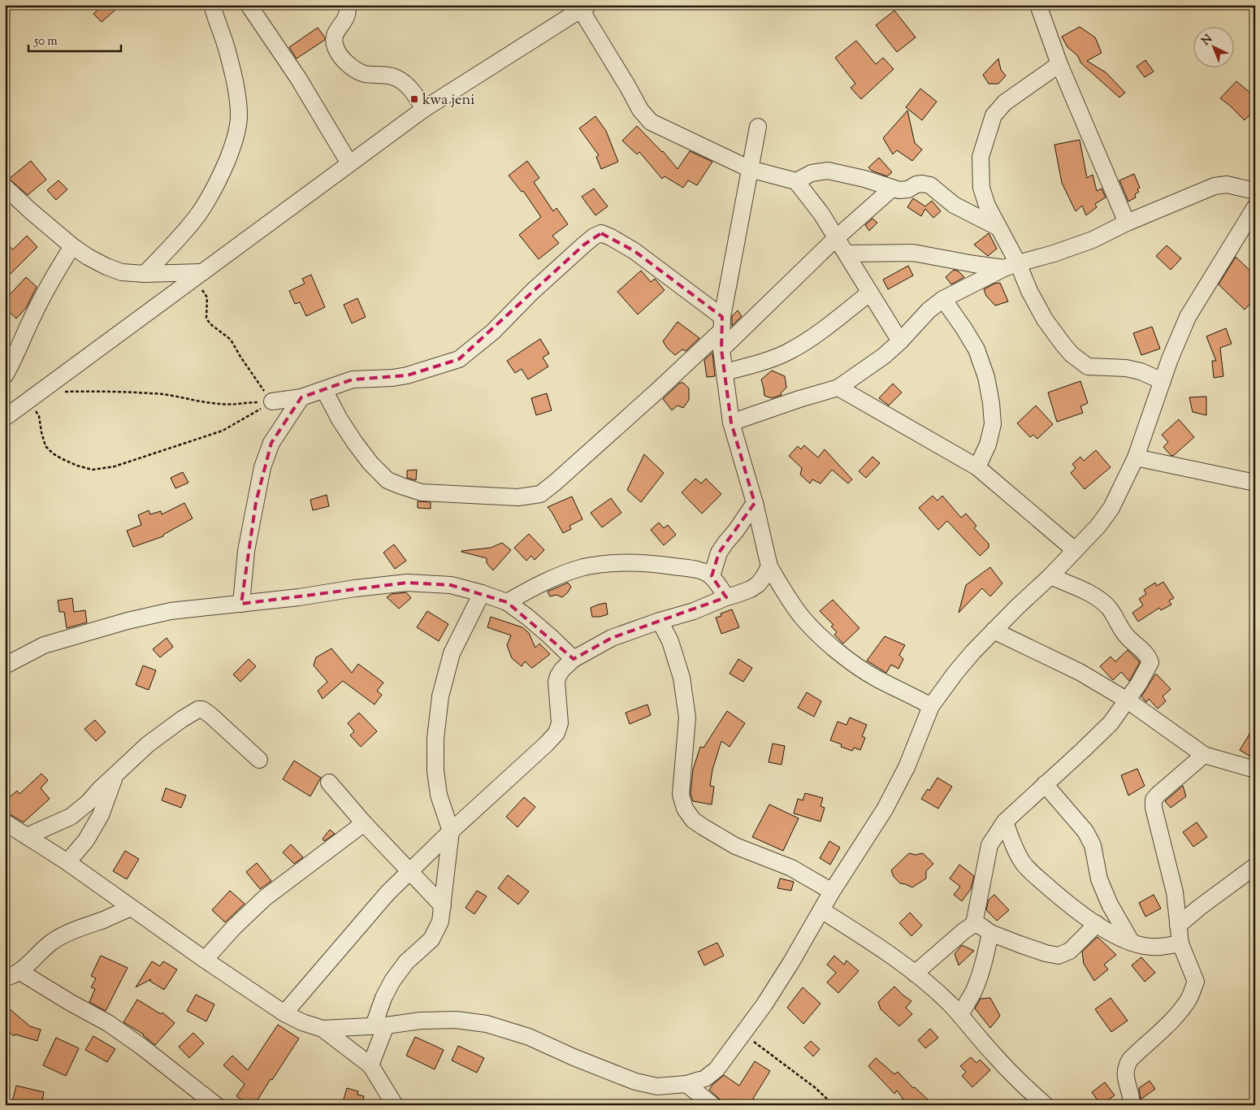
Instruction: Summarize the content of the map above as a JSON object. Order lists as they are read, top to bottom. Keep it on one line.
{"places":{"transit":["kwa jeni"]},"scale_bar":"50 m","north":"top left"}
